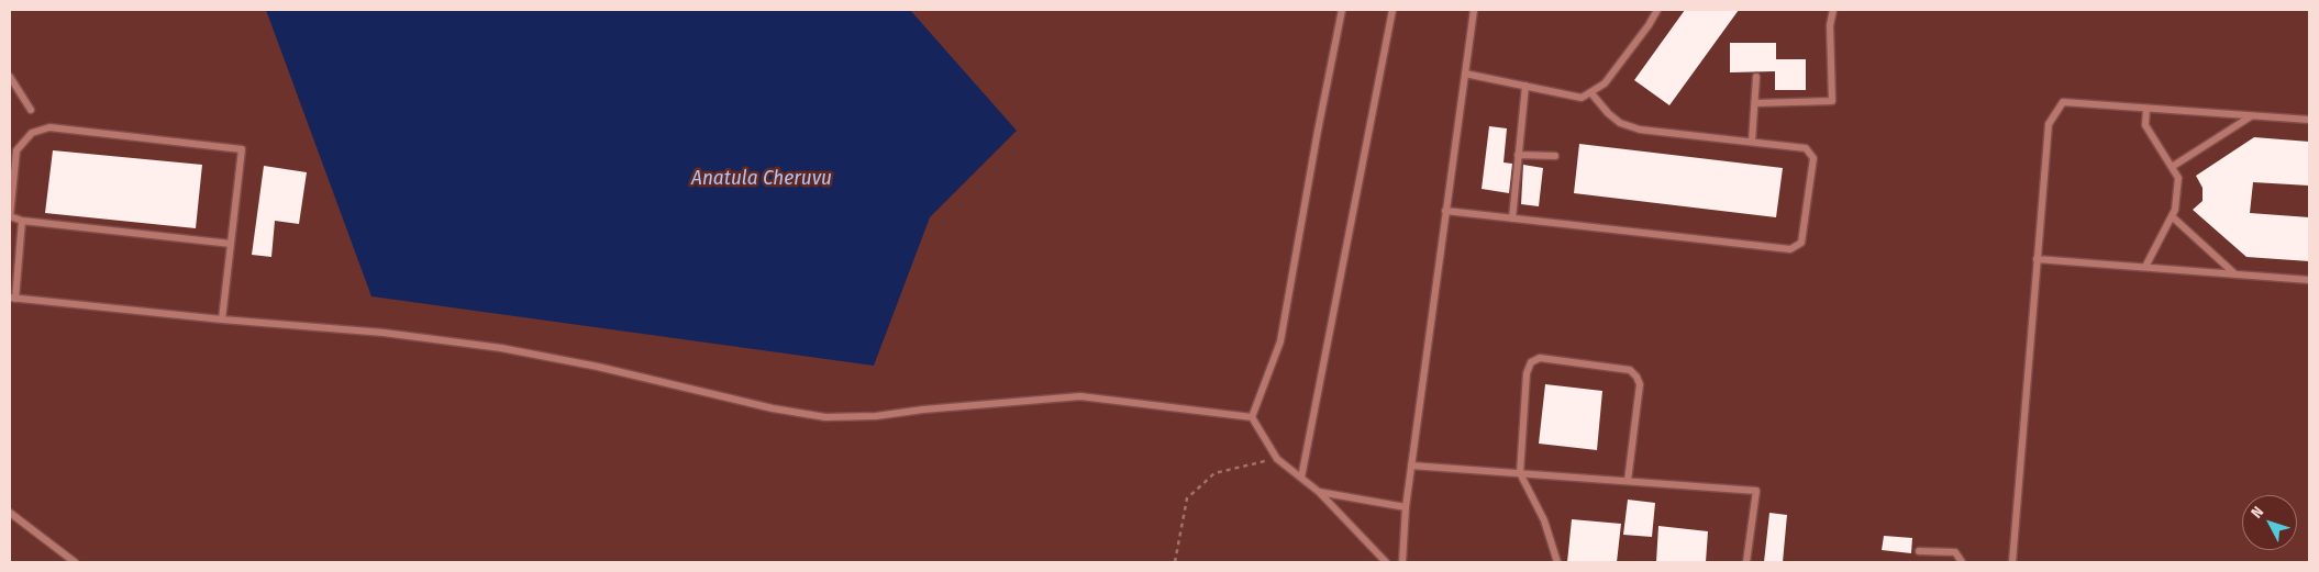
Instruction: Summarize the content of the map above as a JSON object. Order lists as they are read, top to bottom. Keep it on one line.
{"water":["Anatula Cheruvu"],"north":"top left"}
